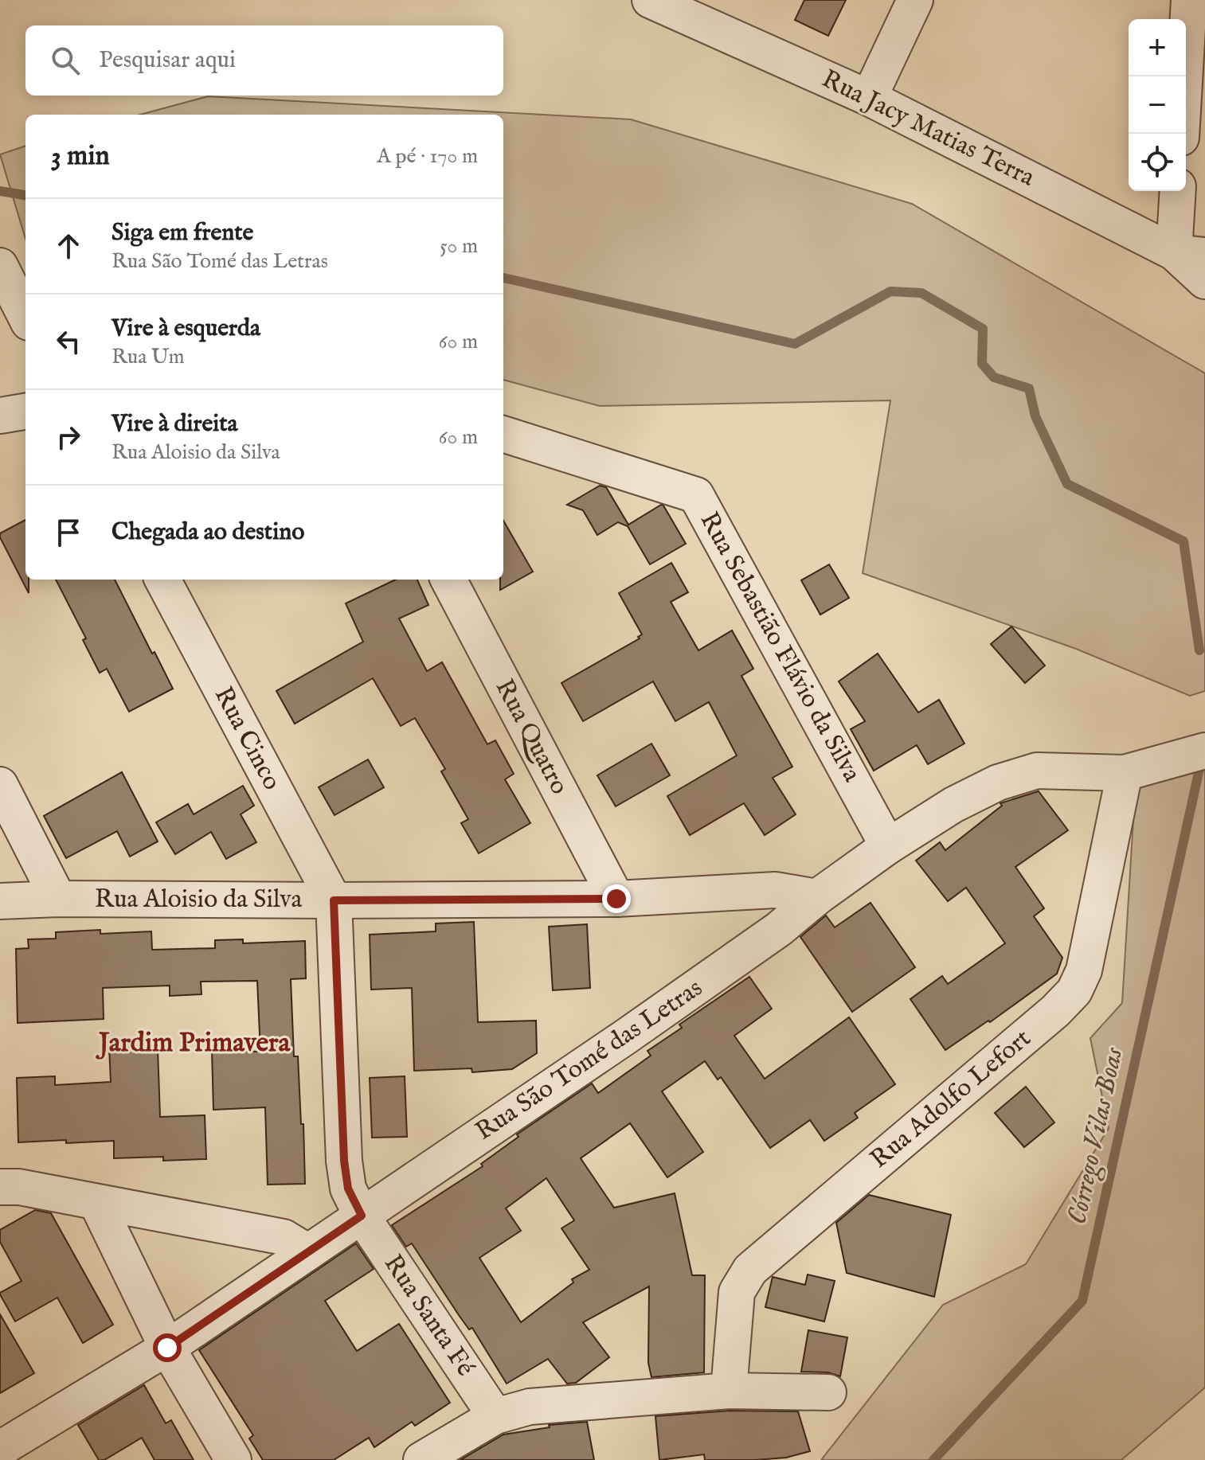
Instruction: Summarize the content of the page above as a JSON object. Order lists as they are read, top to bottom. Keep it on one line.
{"streets":{"street":["Rua Jacy Matias Terra","Rua Sebastião Flávio da Silva","Rua Quatro","Rua Cinco","Rua Aloisio da Silva","Rua São Tomé das Letras","Rua Adolfo Lefort","Rua Santa Fé"]},"crossings":[["Rua Sebastião Flávio da Silva","Rua São Tomé das Letras"],["Rua Quatro","Rua Aloisio da Silva"],["Rua Cinco","Rua Aloisio da Silva"],["Rua Cinco","Rua Santa Fé"],["Rua Aloisio da Silva","Rua São Tomé das Letras"],["Rua Aloisio da Silva","Rua Santa Fé"],["Rua São Tomé das Letras","Rua Adolfo Lefort"],["Rua São Tomé das Letras","Rua Santa Fé"]],"districts":["Jardim Primavera"],"water":["Córrego Vilas Boas"],"page":{"map_buttons":["+","−"],"search":"Pesquisar aqui","heading":["3 min","A pé · 170 m"],"list":[["Siga em frente","Rua São Tomé das Letras","50 m"],["Vire à esquerda","Rua Um","60 m"],["Vire à direita","Rua Aloisio da Silva","60 m"],"Chegada ao destino"]}}
